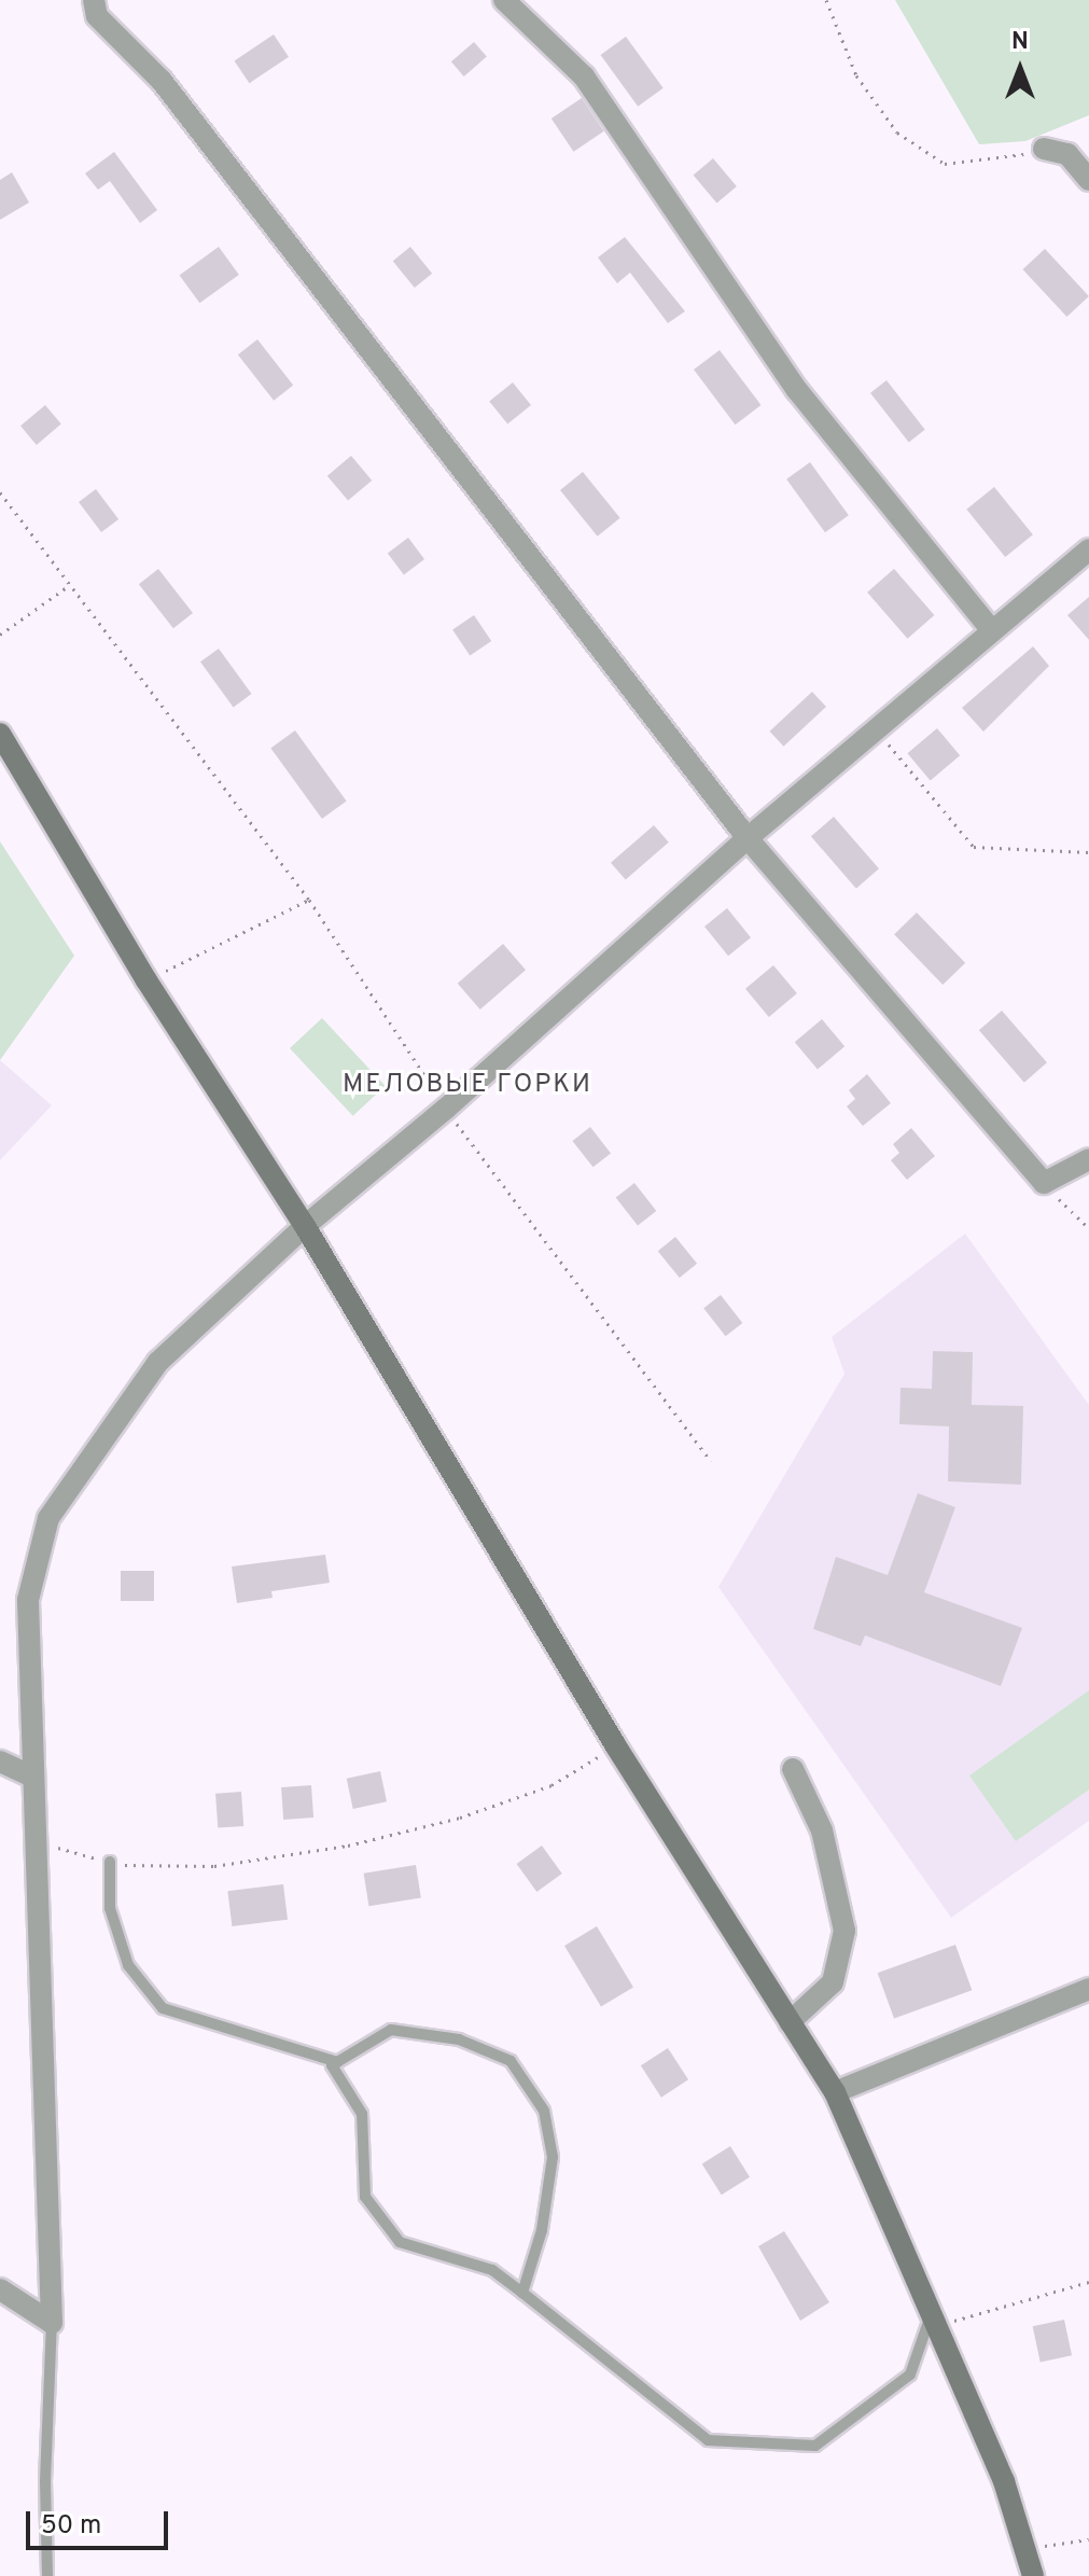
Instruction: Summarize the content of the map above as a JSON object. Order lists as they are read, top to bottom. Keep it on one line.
{"districts":["МЕЛОВЫЕ ГОРКИ"],"scale_bar":"50 m","north":"top"}
